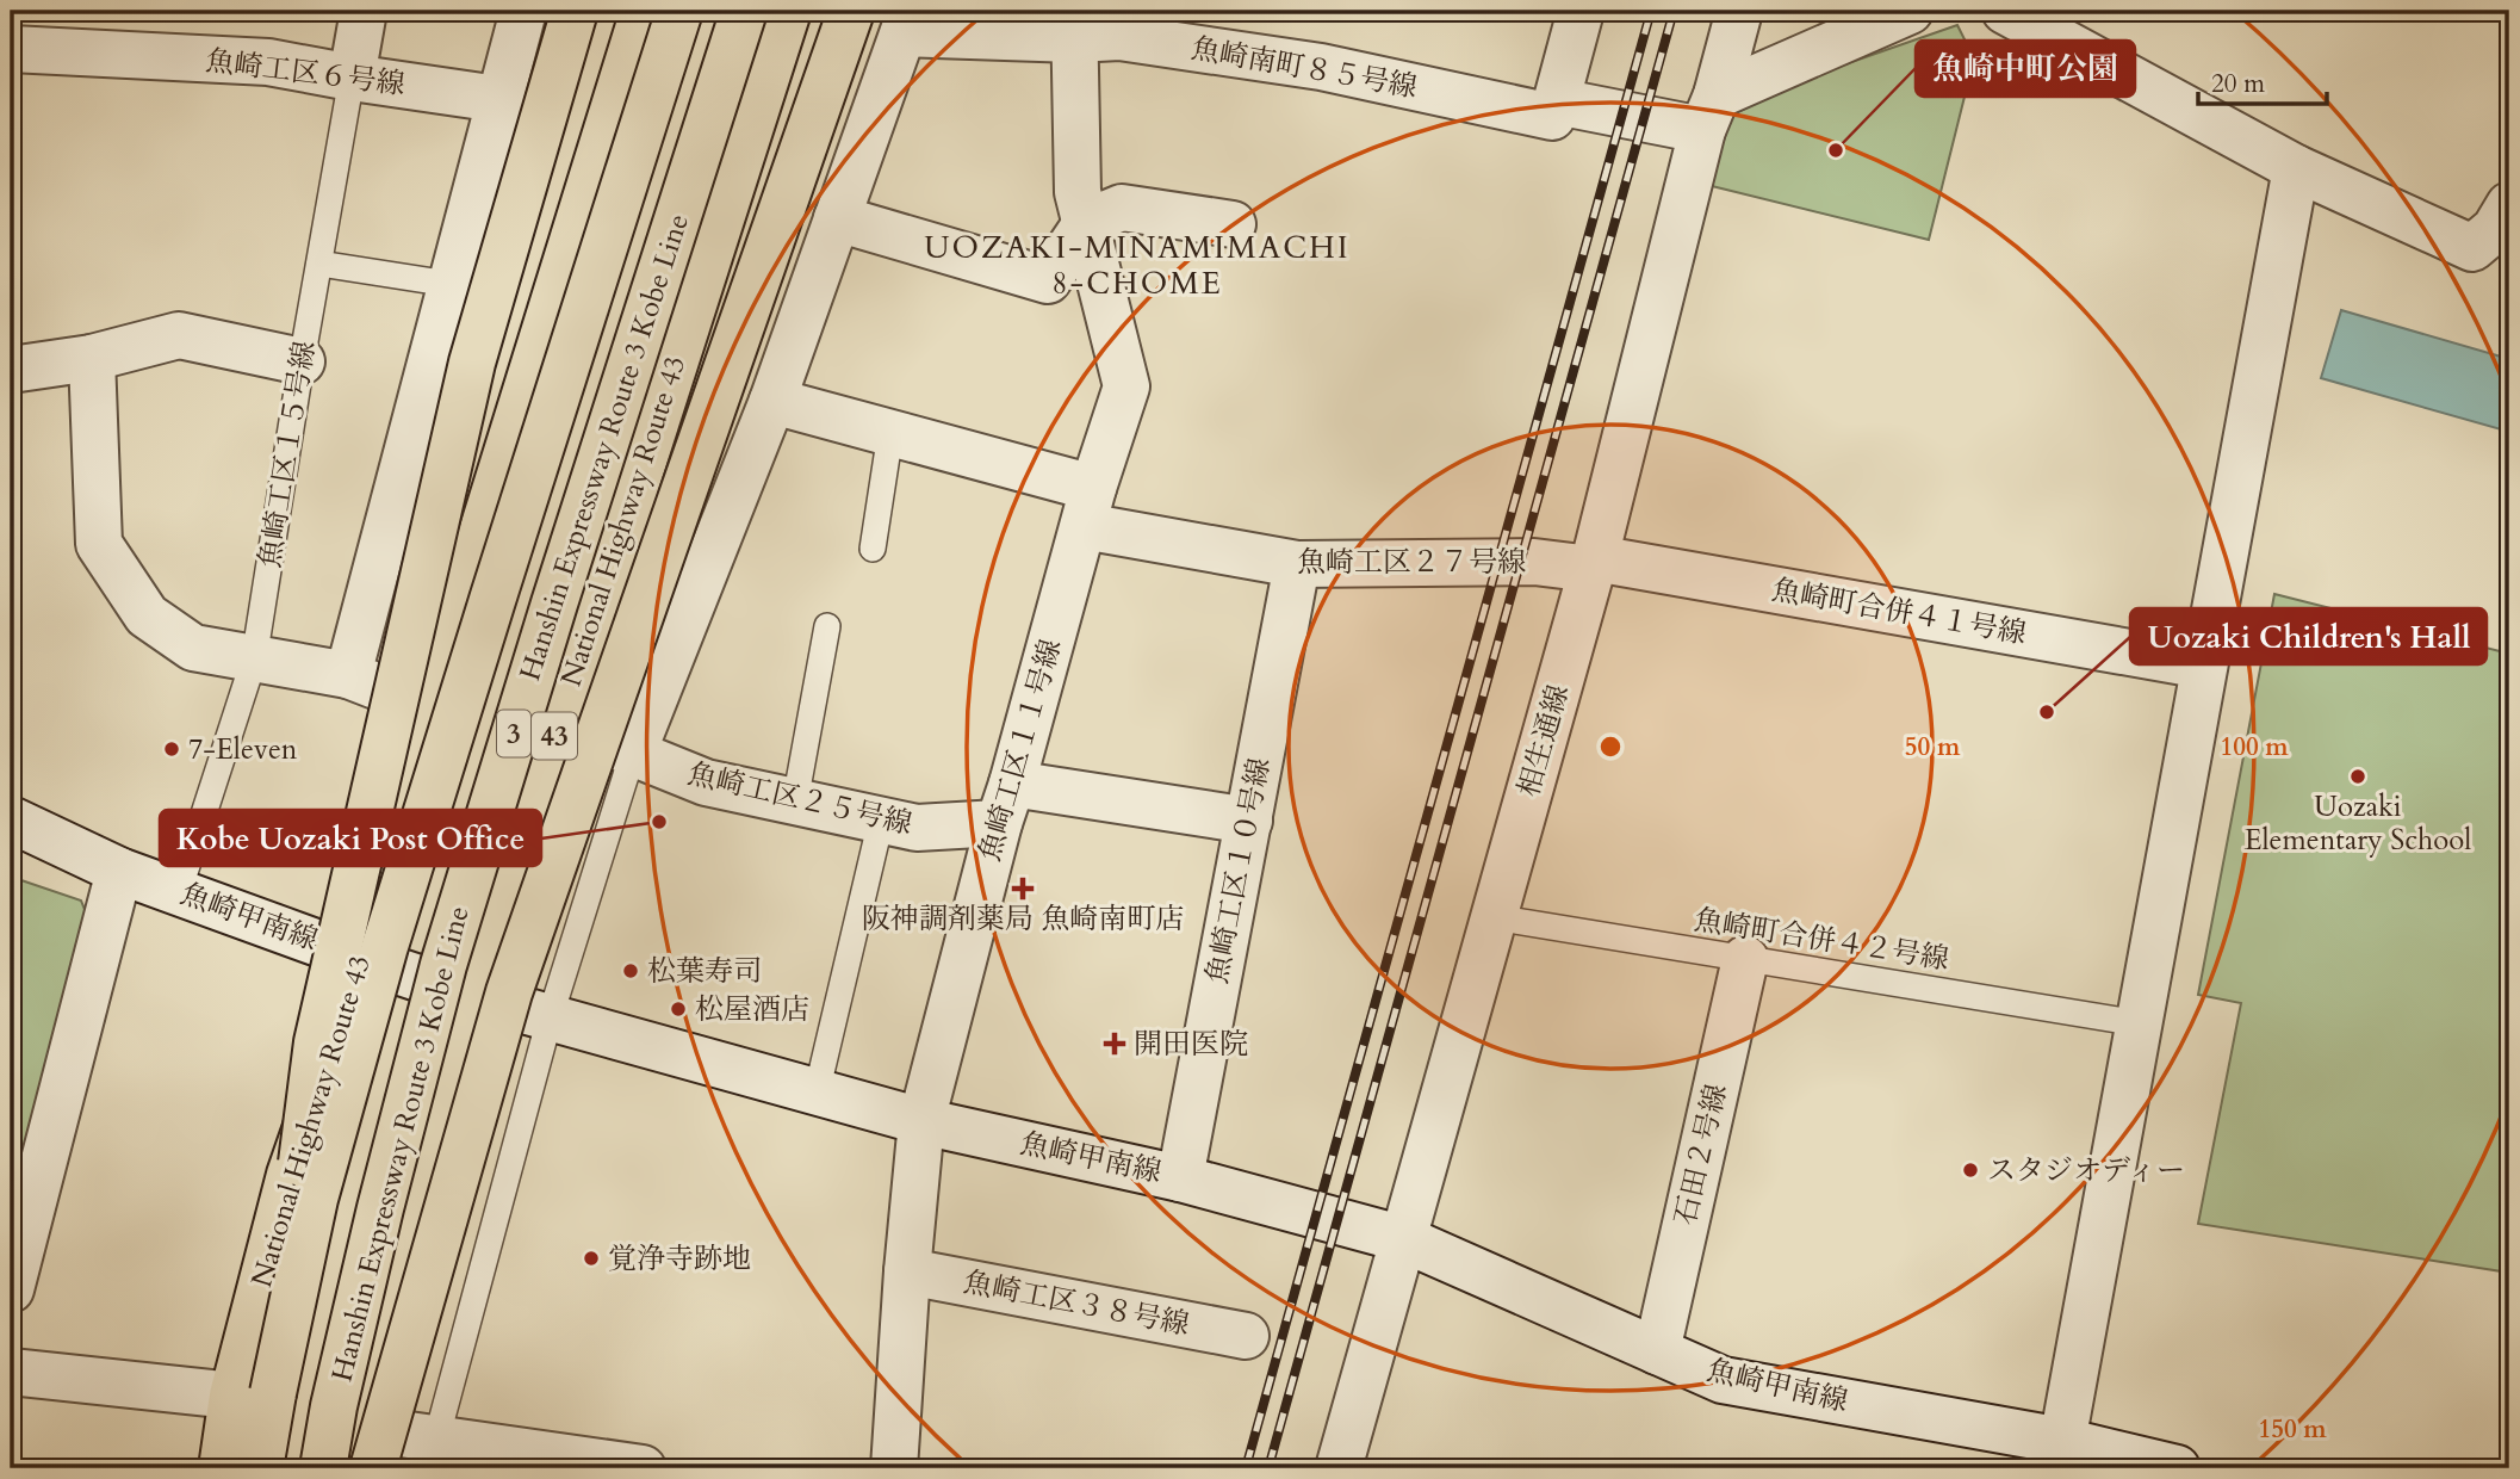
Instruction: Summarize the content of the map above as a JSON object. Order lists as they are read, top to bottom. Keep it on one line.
{"streets":{"highway":["Hanshin Expressway Route 3 Kobe Line","National Highway Route 43","3","43"],"street":["魚崎南町８５号線","魚崎工区６号線","魚崎工区１５号線","魚崎工区２７号線","魚崎町合併４１号線","相生通線","魚崎工区１１号線","魚崎工区２５号線","魚崎工区１０号線","魚崎甲南線","石田２号線","魚崎工区３８号線"],"lane":["魚崎町合併４２号線"]},"crossings":[["魚崎南町８５号線","相生通線"],["魚崎南町８５号線","魚崎工区１１号線"],["魚崎工区６号線","魚崎工区１５号線"],["Hanshin Expressway Route 3 Kobe Line","National Highway Route 43"],["魚崎工区１５号線","魚崎甲南線"],["National Highway Route 43","魚崎工区２５号線"],["National Highway Route 43","魚崎甲南線"],["魚崎工区２７号線","魚崎町合併４１号線"],["魚崎工区２７号線","相生通線"],["魚崎工区２７号線","魚崎工区１１号線"],["魚崎工区２７号線","魚崎工区１０号線"],["魚崎町合併４１号線","相生通線"],["相生通線","魚崎甲南線"],["相生通線","魚崎町合併４２号線"],["魚崎工区１１号線","魚崎工区２５号線"],["魚崎工区１１号線","魚崎甲南線"],["魚崎工区１１号線","魚崎工区３８号線"],["魚崎工区２５号線","魚崎工区１０号線"],["魚崎工区１０号線","魚崎甲南線"],["魚崎甲南線","石田２号線"],["魚崎町合併４２号線","石田２号線"]],"districts":["UOZAKI-MINAMIMACHI 8-CHOME"],"places":{"other":["魚崎中町公園","Uozaki Children's Hall","7-Eleven","Uozaki Elementary School","Kobe Uozaki Post Office","松葉寿司","松屋酒店","スタジオディー","覚浄寺跡地"],"health":["阪神調剤薬局 魚崎南町店","開田医院"]},"scale_bar":"20 m","rings":["50 m","100 m","150 m"]}
